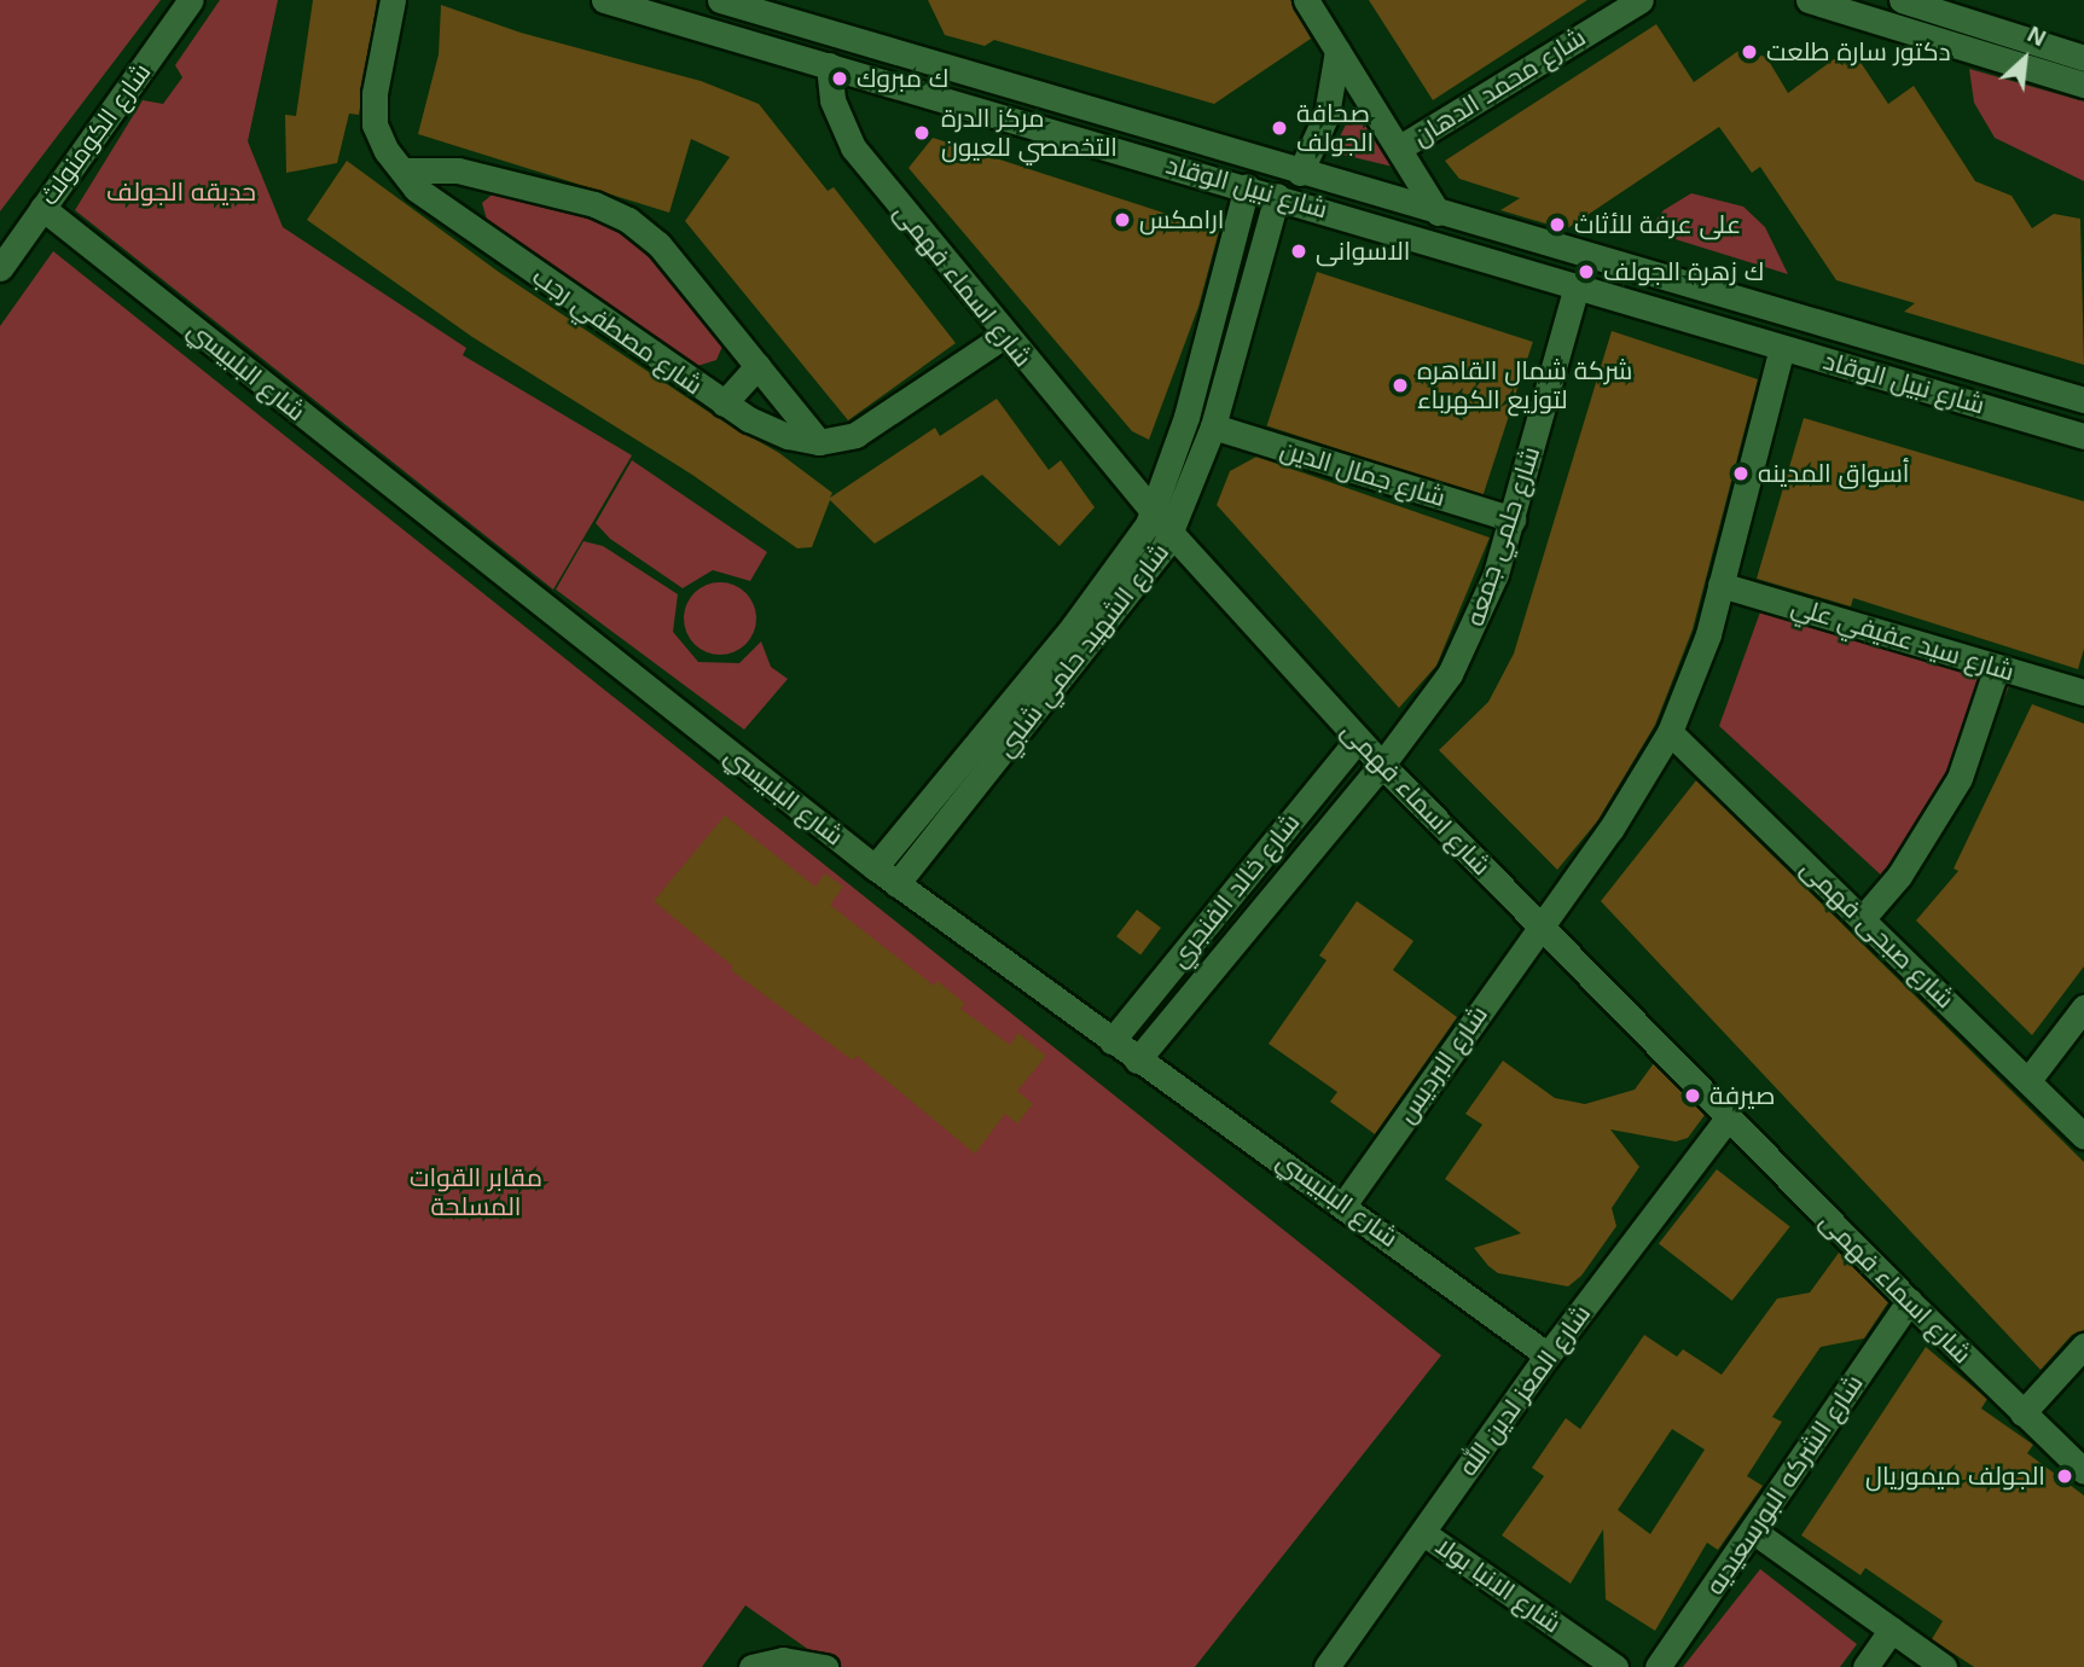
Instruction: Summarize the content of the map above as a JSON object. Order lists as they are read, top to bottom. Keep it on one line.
{"streets":{"street":["شارع محمد الدهان","شارع الكومنولث","شارع نبيل الوقاد","شارع اسماء فهمى","شارع مصطفي رجب","شارع البلبيسي","شارع جمال الدين","شارع حلمي جمعه","شارع سيد عفيفي علي","شارع الشهيد حلمي شلبي","شارع خالد الفنجري","شارع صبحى فهمى","شارع البرديس","شارع المعز لدين الله","شارع الشركه البورسعيديه","شارع الانبا بولا"]},"crossings":[["شارع الكومنولث","شارع البلبيسي"],["شارع نبيل الوقاد","شارع اسماء فهمى"],["شارع نبيل الوقاد","شارع حلمي جمعه"],["شارع نبيل الوقاد","شارع الشهيد حلمي شلبي"],["شارع نبيل الوقاد","شارع البرديس"],["شارع اسماء فهمى","شارع حلمي جمعه"],["شارع اسماء فهمى","شارع الشهيد حلمي شلبي"],["شارع اسماء فهمى","شارع خالد الفنجري"],["شارع اسماء فهمى","شارع البرديس"],["شارع اسماء فهمى","شارع المعز لدين الله"],["شارع اسماء فهمى","شارع الشركه البورسعيديه"],["شارع البلبيسي","شارع الشهيد حلمي شلبي"],["شارع البلبيسي","شارع خالد الفنجري"],["شارع البلبيسي","شارع البرديس"],["شارع البلبيسي","شارع المعز لدين الله"],["شارع جمال الدين","شارع حلمي جمعه"],["شارع جمال الدين","شارع الشهيد حلمي شلبي"],["شارع حلمي جمعه","شارع خالد الفنجري"],["شارع سيد عفيفي علي","شارع البرديس"],["شارع صبحى فهمى","شارع البرديس"],["شارع المعز لدين الله","شارع الانبا بولا"]],"parks":["حديقه الجولف","مقابر القوات المسلحة"],"places":["دكتور سارة طلعت","ك مبروك","صحافة الجولف","مركز الدرة التخصصي للعيون","ارامكس","على عرفة للأثاث","الاسوانى","ك زهرة الجولف","شركة شمال القاهره لتوزيع الكهرباء","أسواق المدينه","صيرفة","الجولف ميموريال"],"north":"top right"}
